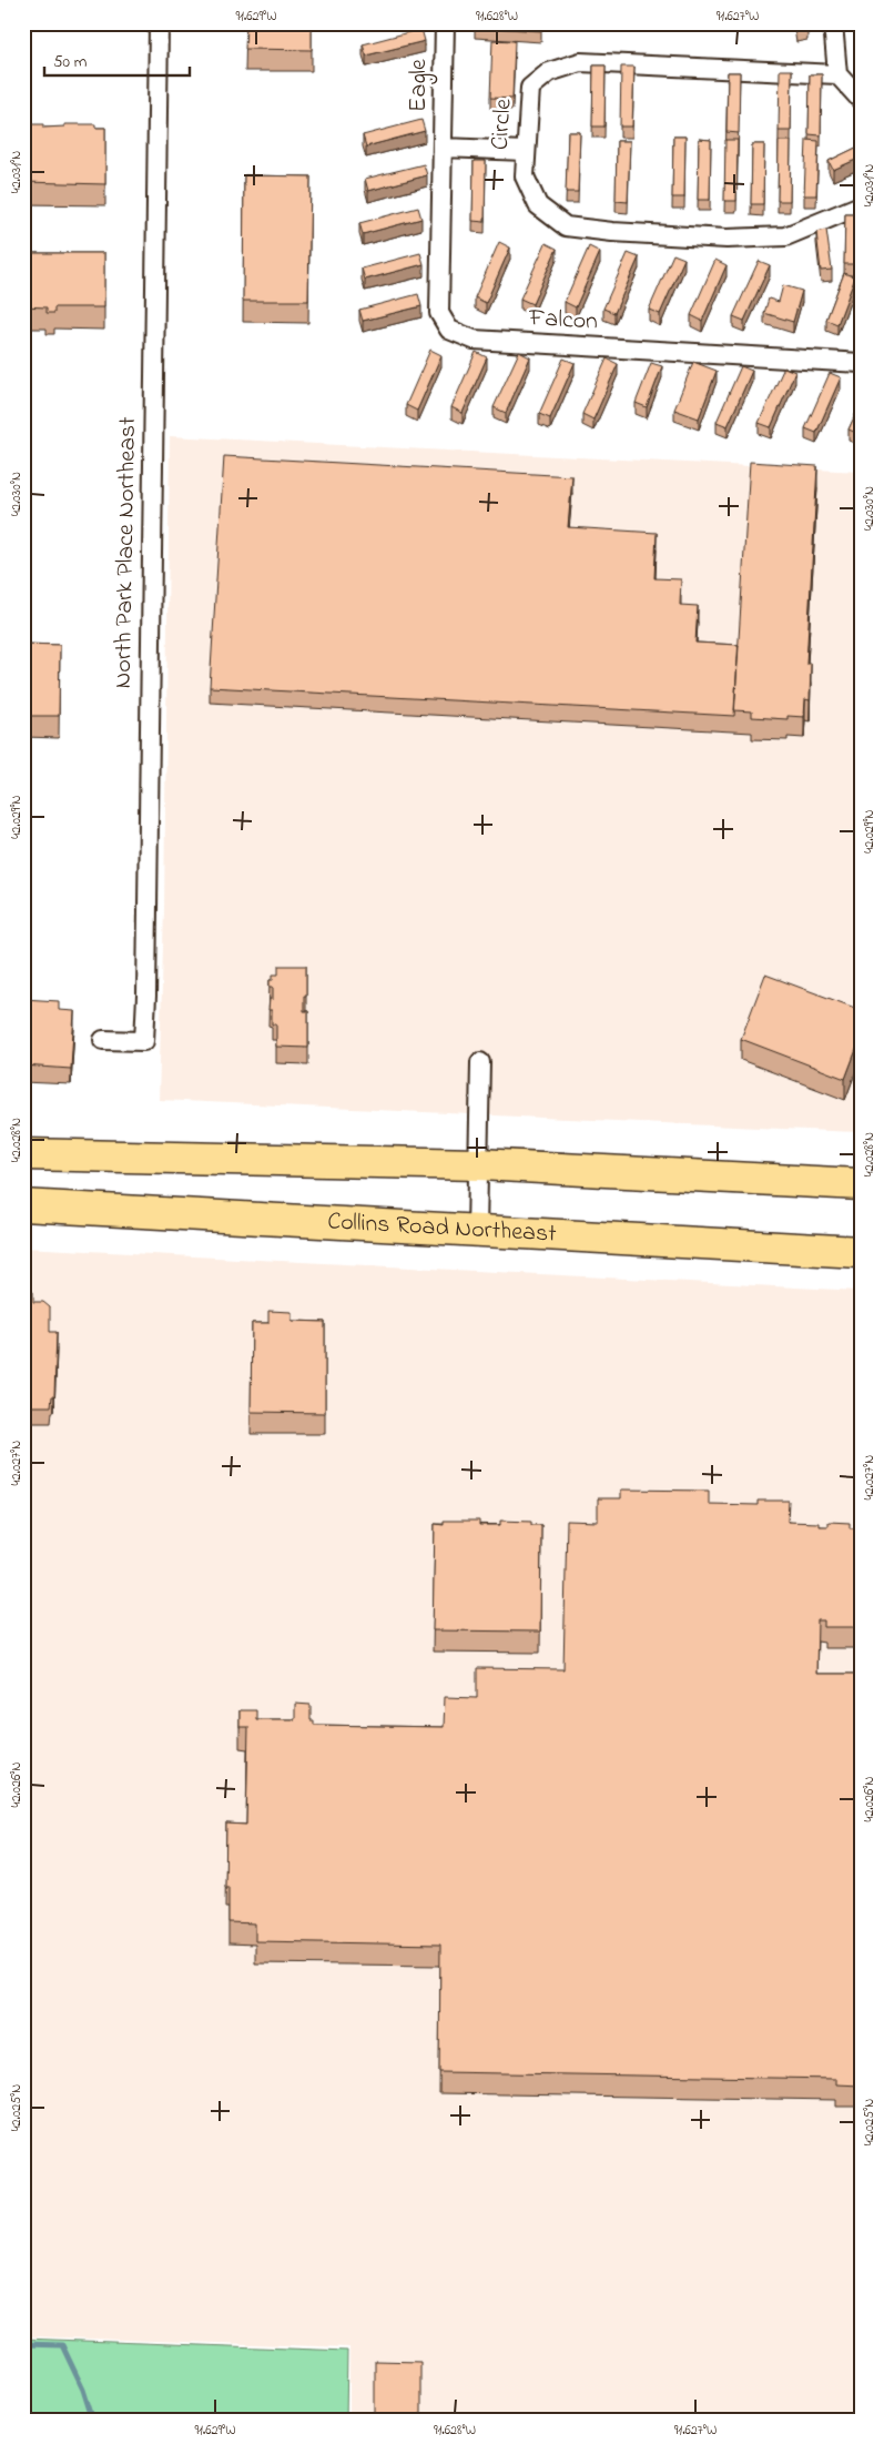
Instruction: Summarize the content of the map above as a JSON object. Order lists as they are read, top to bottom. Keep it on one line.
{"streets":{"highway":["Collins Road Northeast"],"street":["Eagle","Circle","Falcon","North Park Place Northeast"]},"crossings":[["Eagle","Falcon"]],"scale_bar":"50 m","coordinates":["91.629°W","91.628°W","91.627°W","42.031°N","42.030°N","42.029°N","42.028°N","42.027°N","42.026°N","42.025°N"]}
